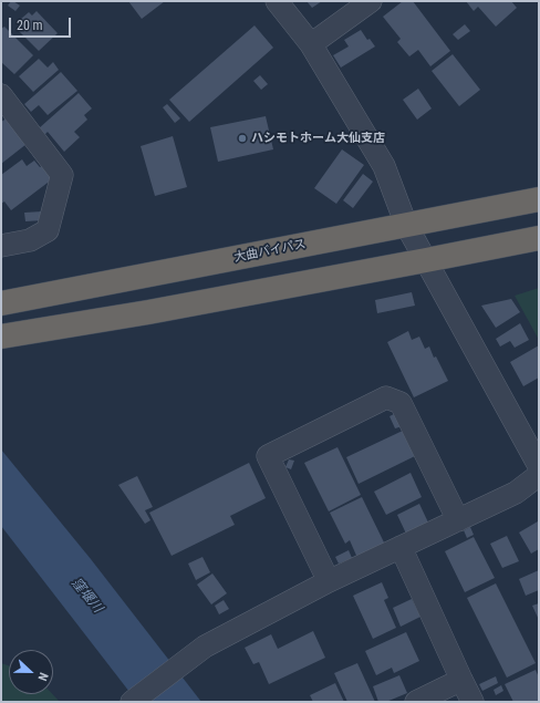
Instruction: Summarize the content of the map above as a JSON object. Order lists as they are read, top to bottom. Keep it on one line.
{"streets":{"highway":["大曲バイパス"]},"water":["窪堰川"],"places":["ハシモトホーム大仙支店"],"scale_bar":"20 m","north":"right"}
